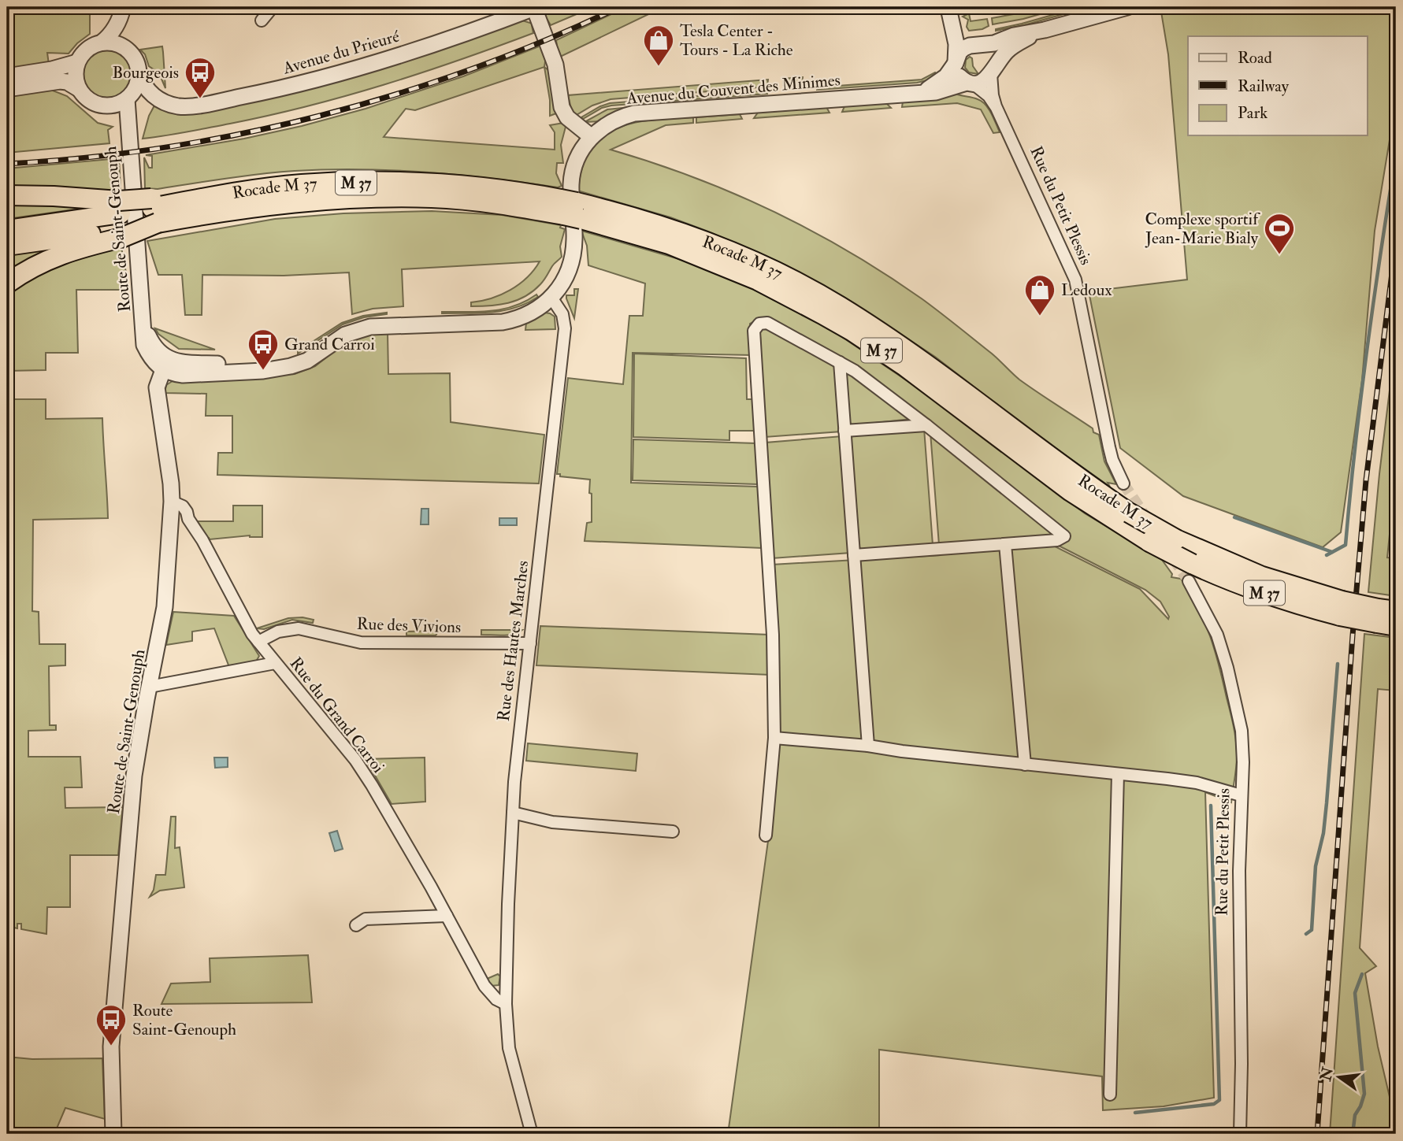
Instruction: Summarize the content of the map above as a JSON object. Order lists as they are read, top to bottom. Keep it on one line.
{"streets":{"highway":["M 37","Rocade M 37"],"street":["Avenue du Prieuré","Avenue du Couvent des Minimes","Rue du Petit Plessis","Route de Saint-Genouph","Rue des Vivions","Rue des Hautes Marches","Rue du Grand Carroi"]},"crossings":[["Avenue du Prieuré","Route de Saint-Genouph"],["Avenue du Couvent des Minimes","Rue du Petit Plessis"],["Avenue du Couvent des Minimes","Route de Saint-Genouph"],["Avenue du Couvent des Minimes","Rue des Hautes Marches"],["Rocade M 37","Rue du Petit Plessis"],["Route de Saint-Genouph","Rue du Grand Carroi"],["Rue des Vivions","Rue des Hautes Marches"],["Rue des Vivions","Rue du Grand Carroi"],["Rue des Hautes Marches","Rue du Grand Carroi"]],"places":{"shop":["Tesla Center - Tours - La Riche","Ledoux"],"bus stop":["Bourgeois","Grand Carroi","Route Saint-Genouph"],"sports":["Complexe sportif Jean-Marie Bialy"]},"legend":["Road","Railway","Park"],"north":"left"}
